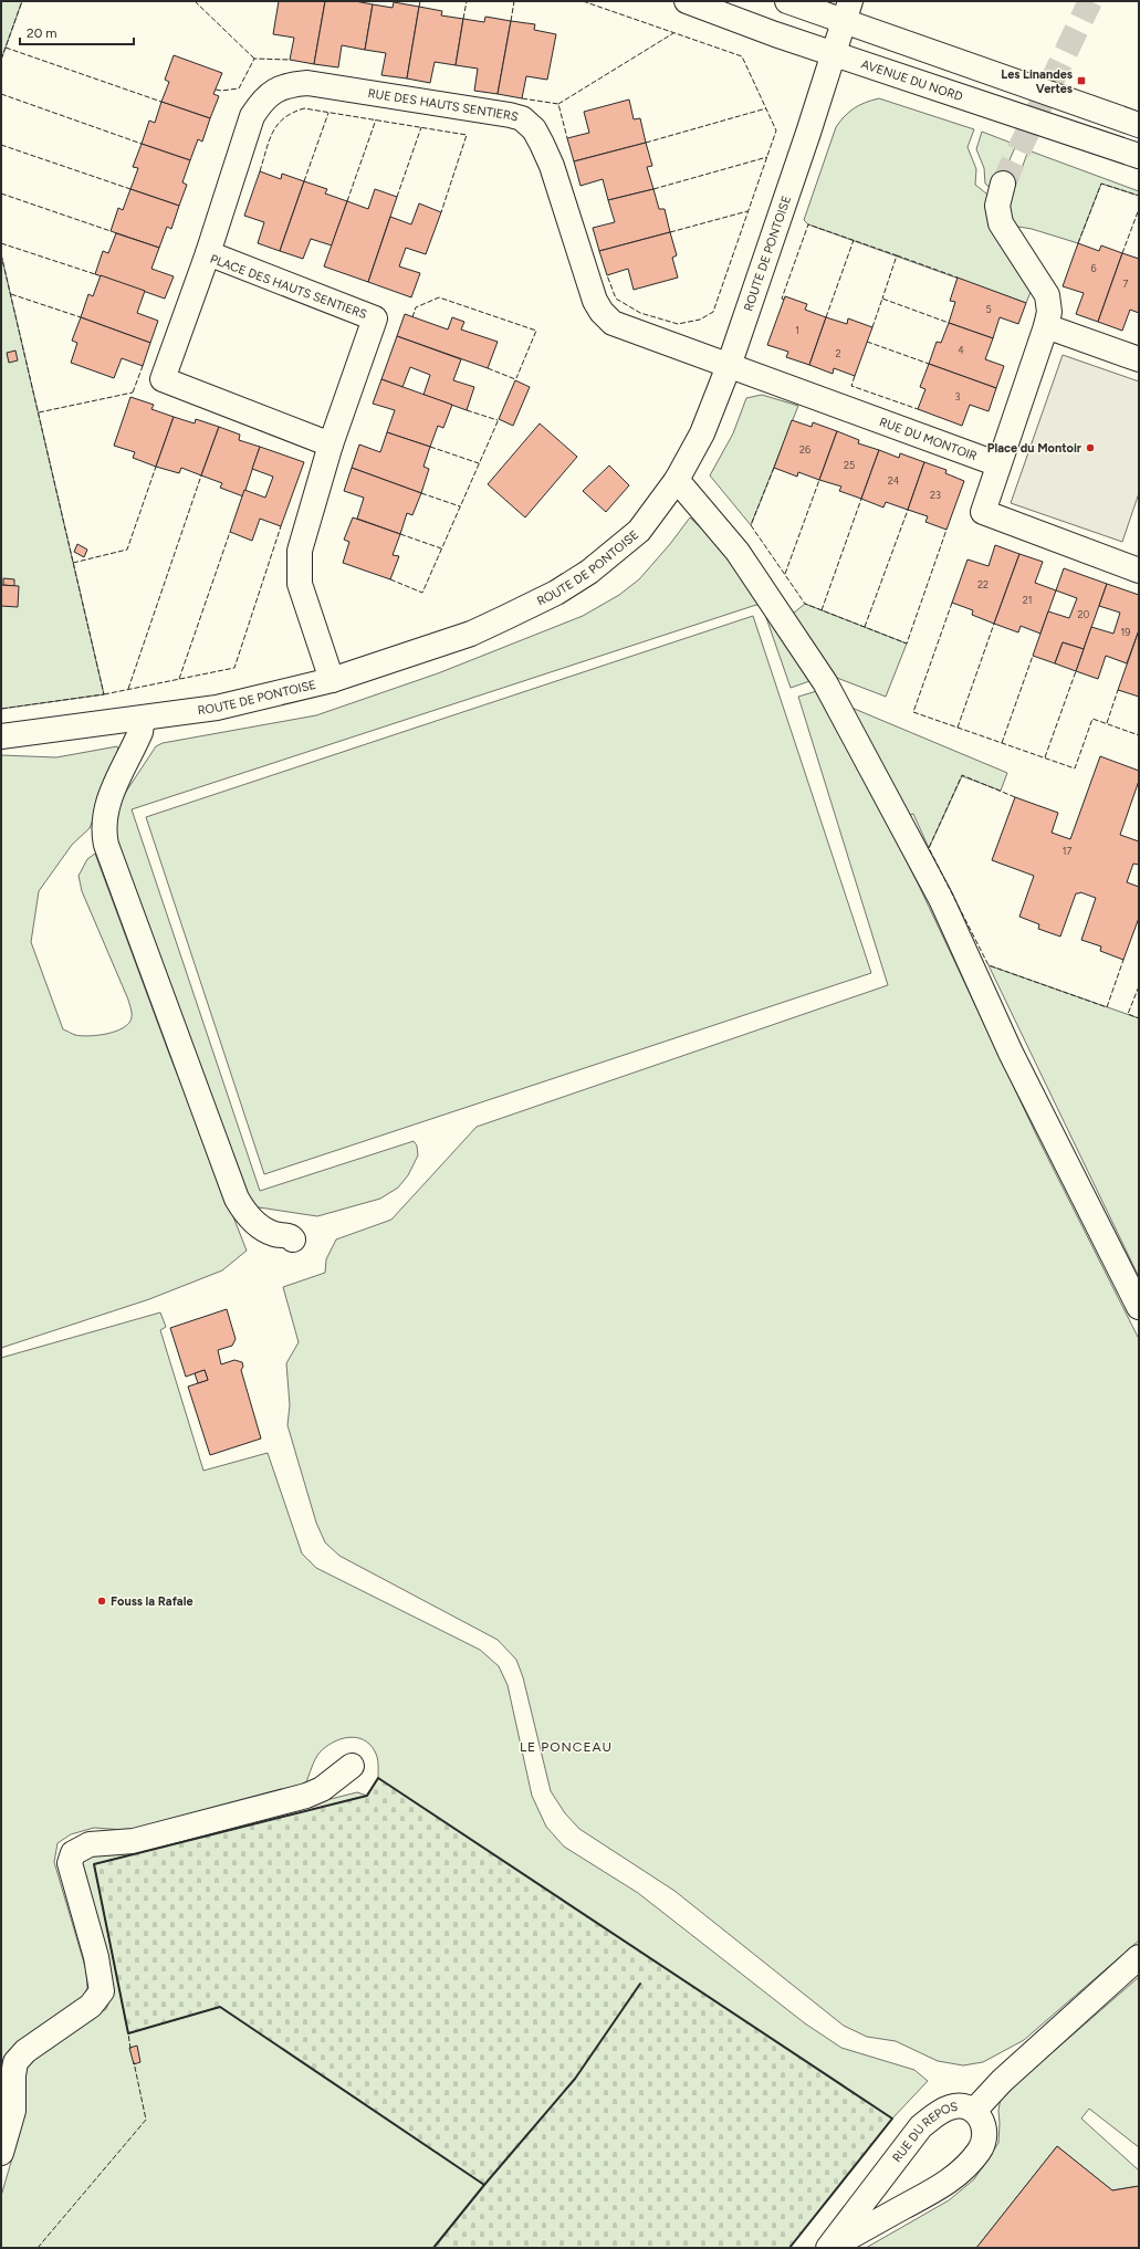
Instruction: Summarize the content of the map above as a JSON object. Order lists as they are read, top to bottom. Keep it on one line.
{"streets":{"street":["AVENUE DU NORD","RUE DES HAUTS SENTIERS","ROUTE DE PONTOISE","PLACE DES HAUTS SENTIERS","RUE DU MONTOIR","RUE DU REPOS"]},"crossings":[["AVENUE DU NORD","ROUTE DE PONTOISE"],["RUE DES HAUTS SENTIERS","ROUTE DE PONTOISE"],["RUE DES HAUTS SENTIERS","PLACE DES HAUTS SENTIERS"],["RUE DES HAUTS SENTIERS","RUE DU MONTOIR"],["ROUTE DE PONTOISE","RUE DU MONTOIR"]],"districts":["LE PONCEAU"],"places":{"transit":["Les Linandes Vertes"],"other":["Place du Montoir","Fouss la Rafale"]},"house_numbers":["6","7","5","1","4","2","3","26","25","24","23","22","21","20","19","17"],"scale_bar":"20 m"}
